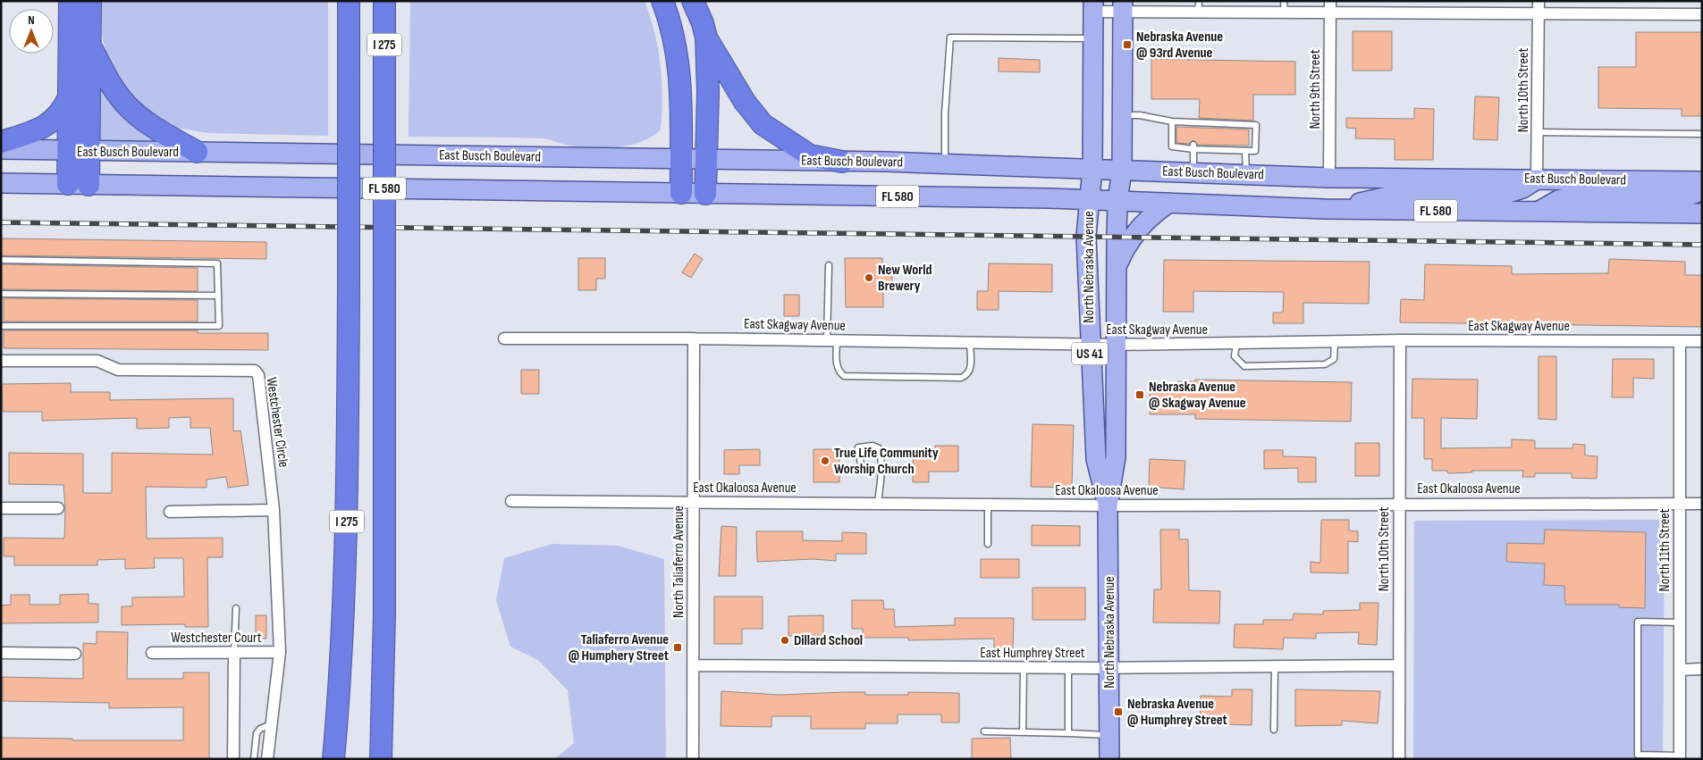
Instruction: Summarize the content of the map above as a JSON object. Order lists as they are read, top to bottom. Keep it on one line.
{"streets":{"highway":["I 275"],"main road":["East Busch Boulevard","FL 580","North Nebraska Avenue","US 41"],"street":["North 9th Street","North 10th Street","East Skagway Avenue","Westchester Circle","East Okaloosa Avenue","North 11th Street","North Taliaferro Avenue","Westchester Court","East Humphrey Street"]},"crossings":[["North 9th Street","East Busch Boulevard"],["North 10th Street","East Busch Boulevard"],["North 10th Street","East Skagway Avenue"],["North 10th Street","East Okaloosa Avenue"],["North 10th Street","East Humphrey Street"],["East Busch Boulevard","North Nebraska Avenue"],["FL 580","North Nebraska Avenue"],["North Nebraska Avenue","East Skagway Avenue"],["North Nebraska Avenue","East Okaloosa Avenue"],["North Nebraska Avenue","East Humphrey Street"],["East Skagway Avenue","North 11th Street"],["East Skagway Avenue","North Taliaferro Avenue"],["Westchester Circle","Westchester Court"],["East Okaloosa Avenue","North 11th Street"],["East Okaloosa Avenue","North Taliaferro Avenue"],["North Taliaferro Avenue","East Humphrey Street"]],"places":{"transit":["Nebraska Avenue @ 93rd Avenue","Nebraska Avenue @ Skagway Avenue","Taliaferro Avenue @ Humphery Street","Nebraska Avenue @ Humphrey Street"],"other":["New World Brewery","True Life Community Worship Church","Dillard School"]},"north":"top"}
